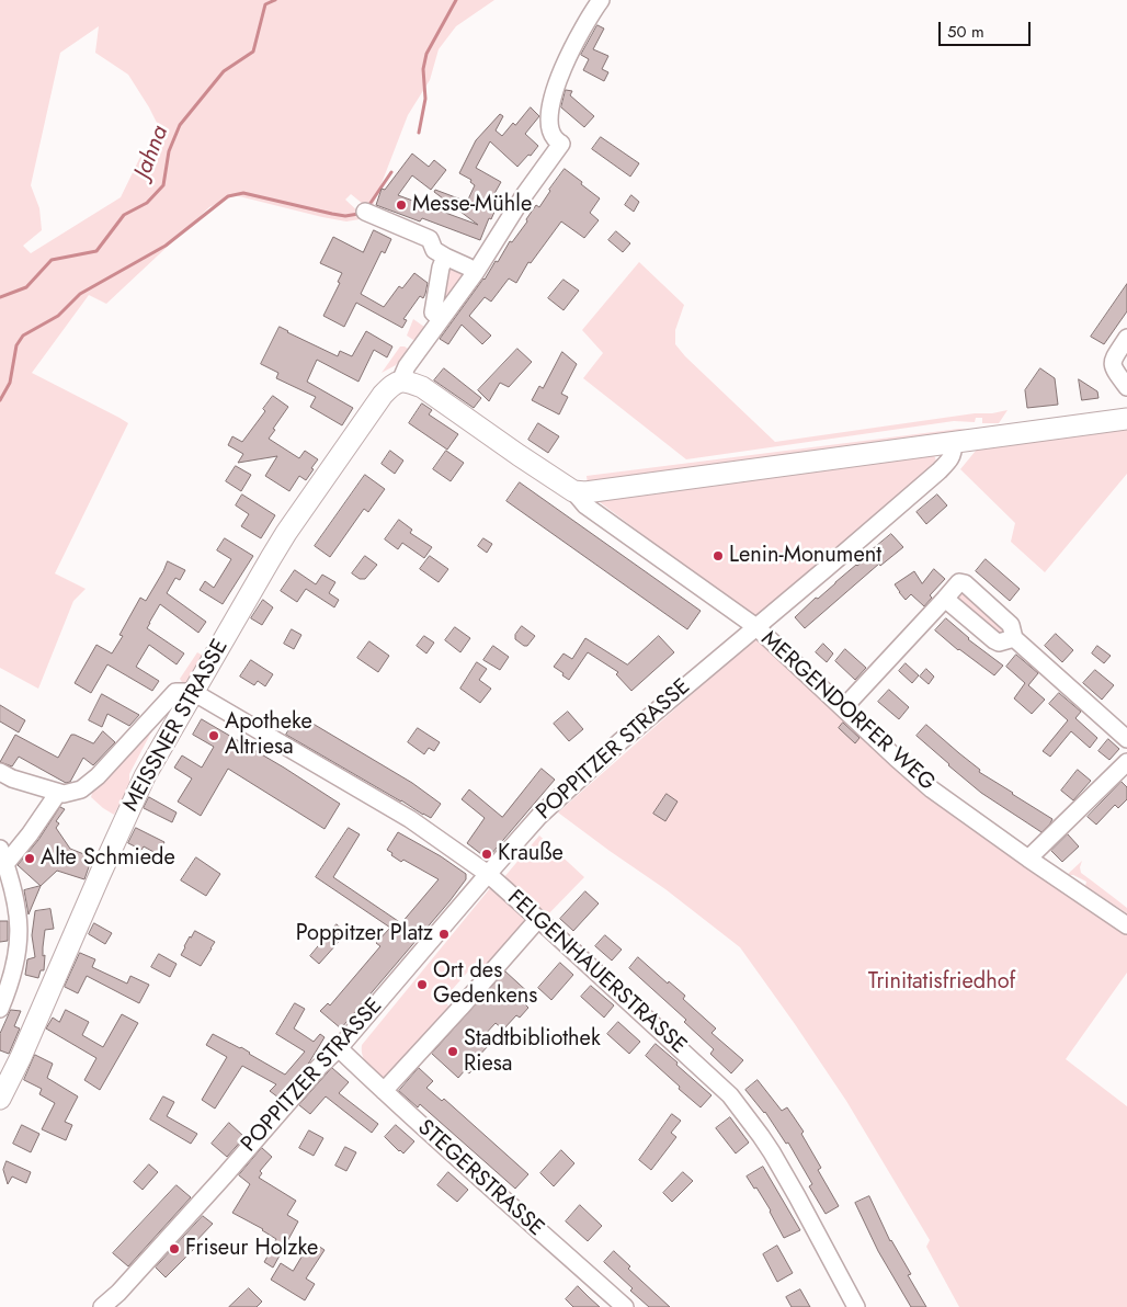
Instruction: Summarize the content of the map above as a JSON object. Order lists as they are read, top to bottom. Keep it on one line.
{"streets":{"main road":["MEISSNER STRASSE"],"street":["MERGENDORFER WEG","POPPITZER STRASSE","FELGENHAUERSTRASSE","STEGERSTRASSE"]},"crossings":[["MERGENDORFER WEG","POPPITZER STRASSE"],["MEISSNER STRASSE","FELGENHAUERSTRASSE"],["POPPITZER STRASSE","FELGENHAUERSTRASSE"],["POPPITZER STRASSE","STEGERSTRASSE"]],"water":["Jahna"],"parks":["Trinitatisfriedhof"],"places":["Messe-Mühle","Lenin-Monument","Apotheke Altriesa","Krauße","Alte Schmiede","Poppitzer Platz","Ort des Gedenkens","Stadtbibliothek Riesa","Friseur Holzke"],"scale_bar":"50 m"}
